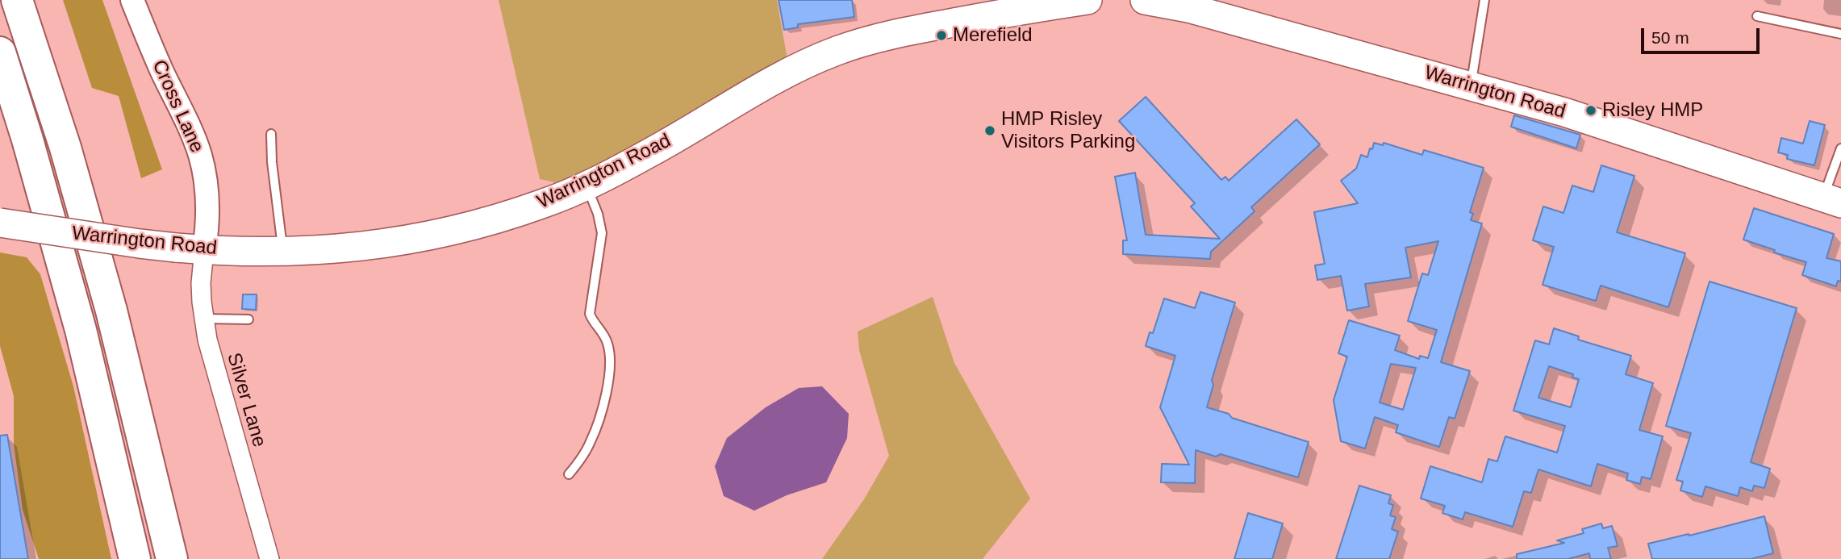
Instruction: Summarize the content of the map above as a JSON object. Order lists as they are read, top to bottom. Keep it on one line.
{"streets":{"main road":["Warrington Road"],"street":["Cross Lane","Silver Lane"]},"crossings":[["Warrington Road","Cross Lane"],["Warrington Road","Silver Lane"],["Cross Lane","Silver Lane"]],"places":["Merefield","Risley HMP","HMP Risley Visitors Parking"],"scale_bar":"50 m"}
